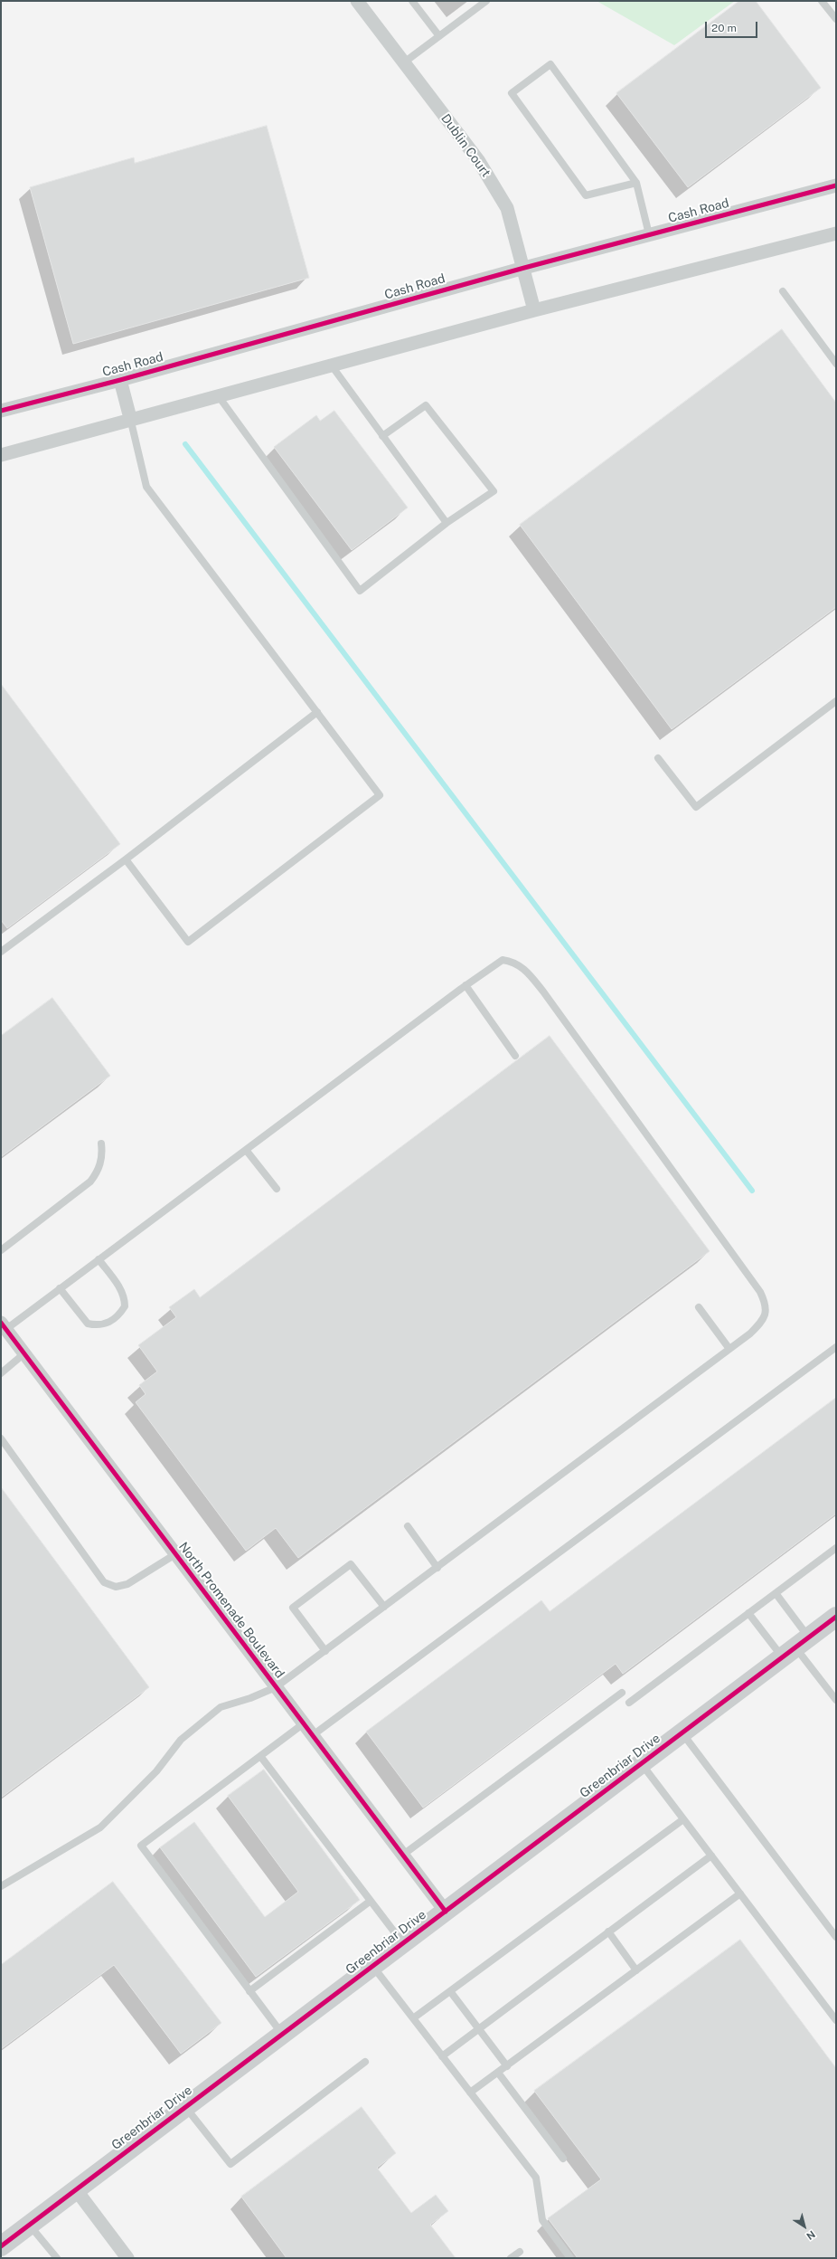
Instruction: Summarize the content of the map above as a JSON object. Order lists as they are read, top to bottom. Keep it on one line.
{"streets":{"street":["Dublin Court","Cash Road","North Promenade Boulevard","Greenbriar Drive"]},"crossings":[["Dublin Court","Cash Road"],["North Promenade Boulevard","Greenbriar Drive"]],"scale_bar":"20 m","north":"bottom right"}
